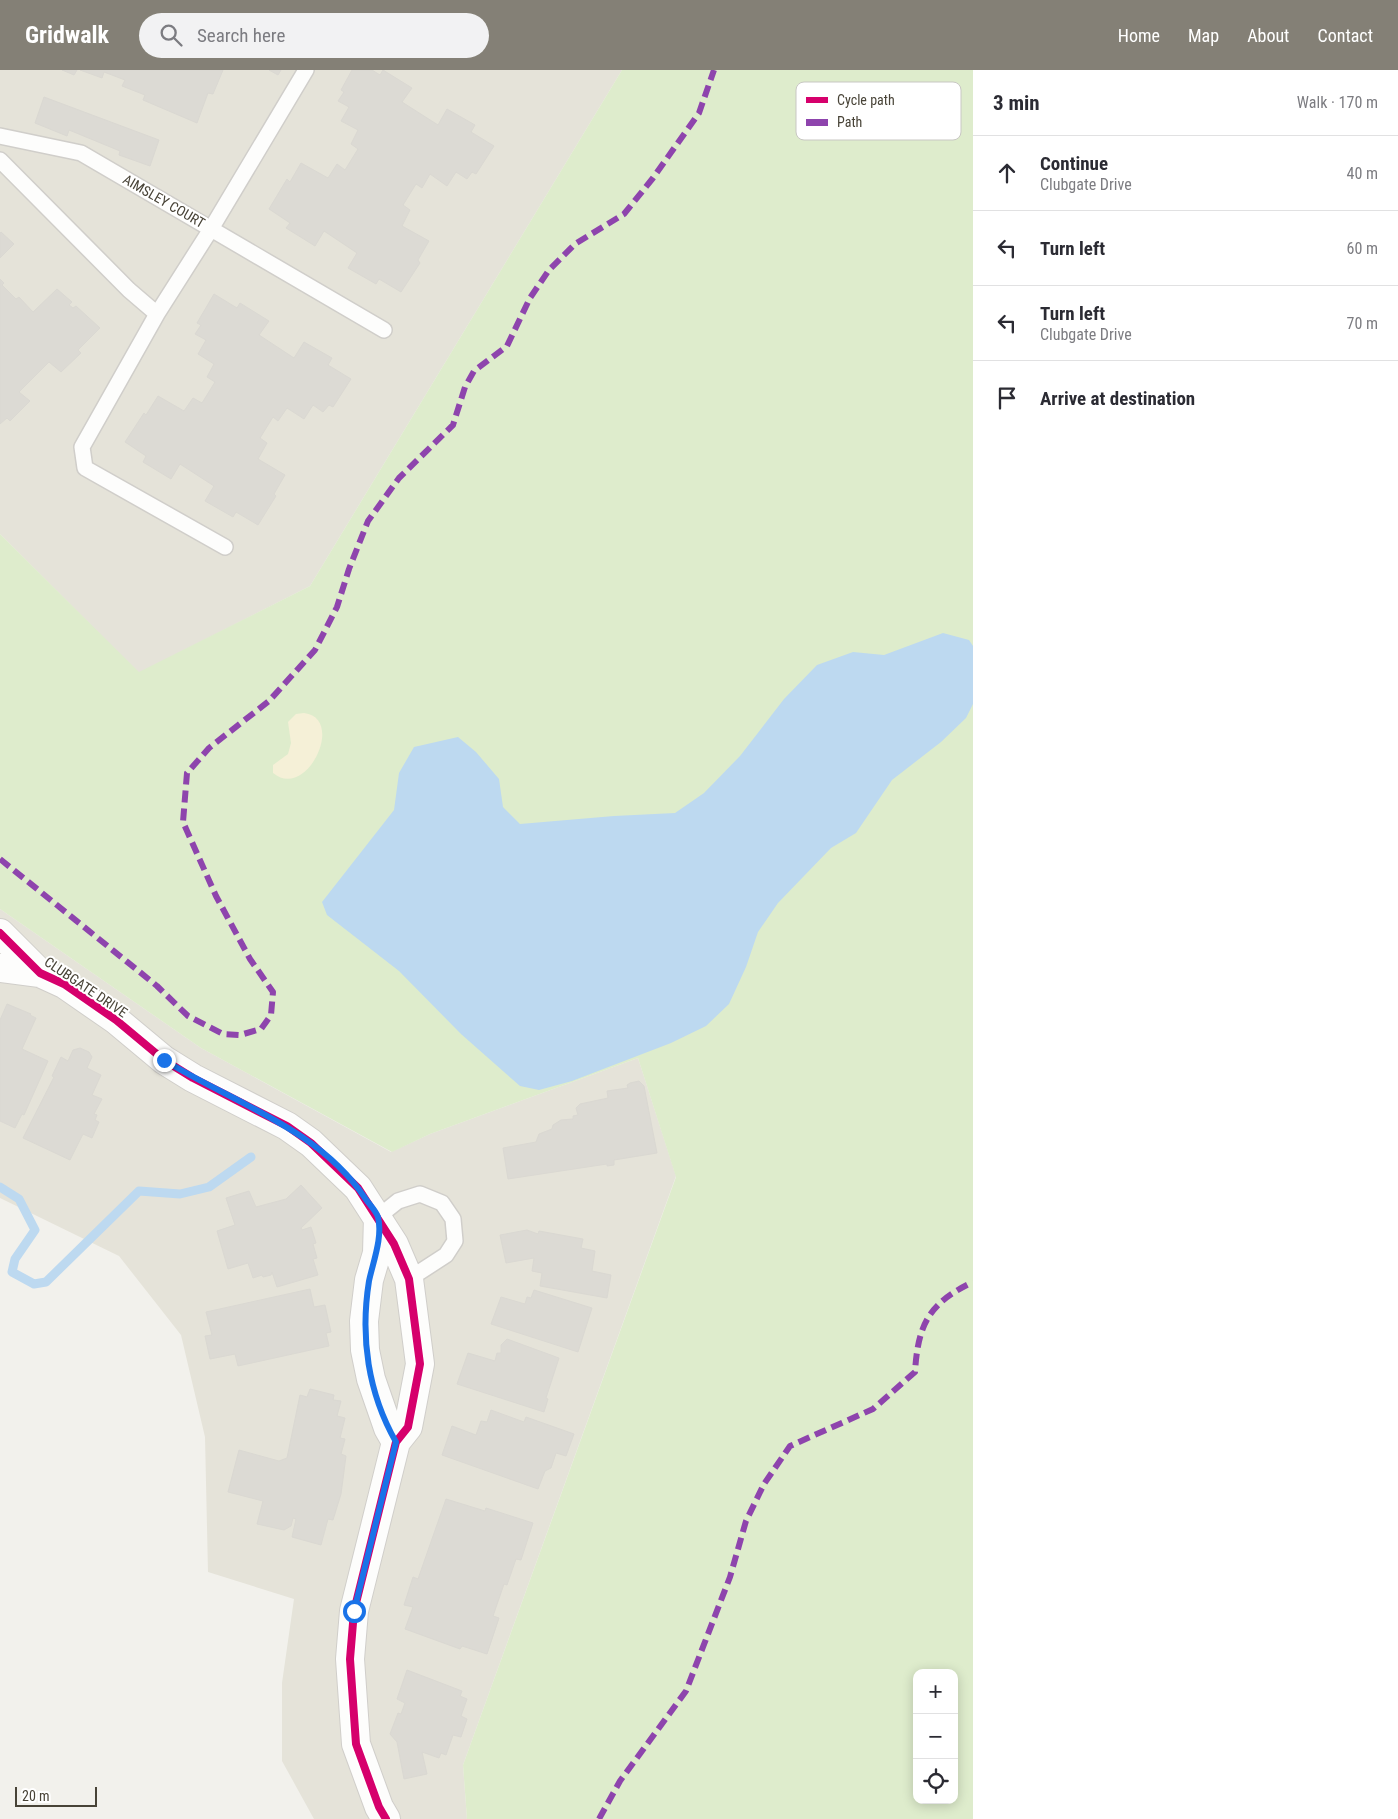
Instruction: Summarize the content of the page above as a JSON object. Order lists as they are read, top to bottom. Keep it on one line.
{"streets":{"street":["CLUBGATE DRIVE"],"lane":["AIMSLEY COURT"]},"legend":["Cycle path","Path"],"scale_bar":"20 m","page":{"header":"Gridwalk","search":"Search here","nav":["Home","Map","About","Contact"],"heading":["3 min","Walk · 170 m"],"list":[["Continue","Clubgate Drive","40 m"],["Turn left","60 m"],["Turn left","Clubgate Drive","70 m"],"Arrive at destination"],"map_buttons":["+","−"],"scale":"20 m"}}
